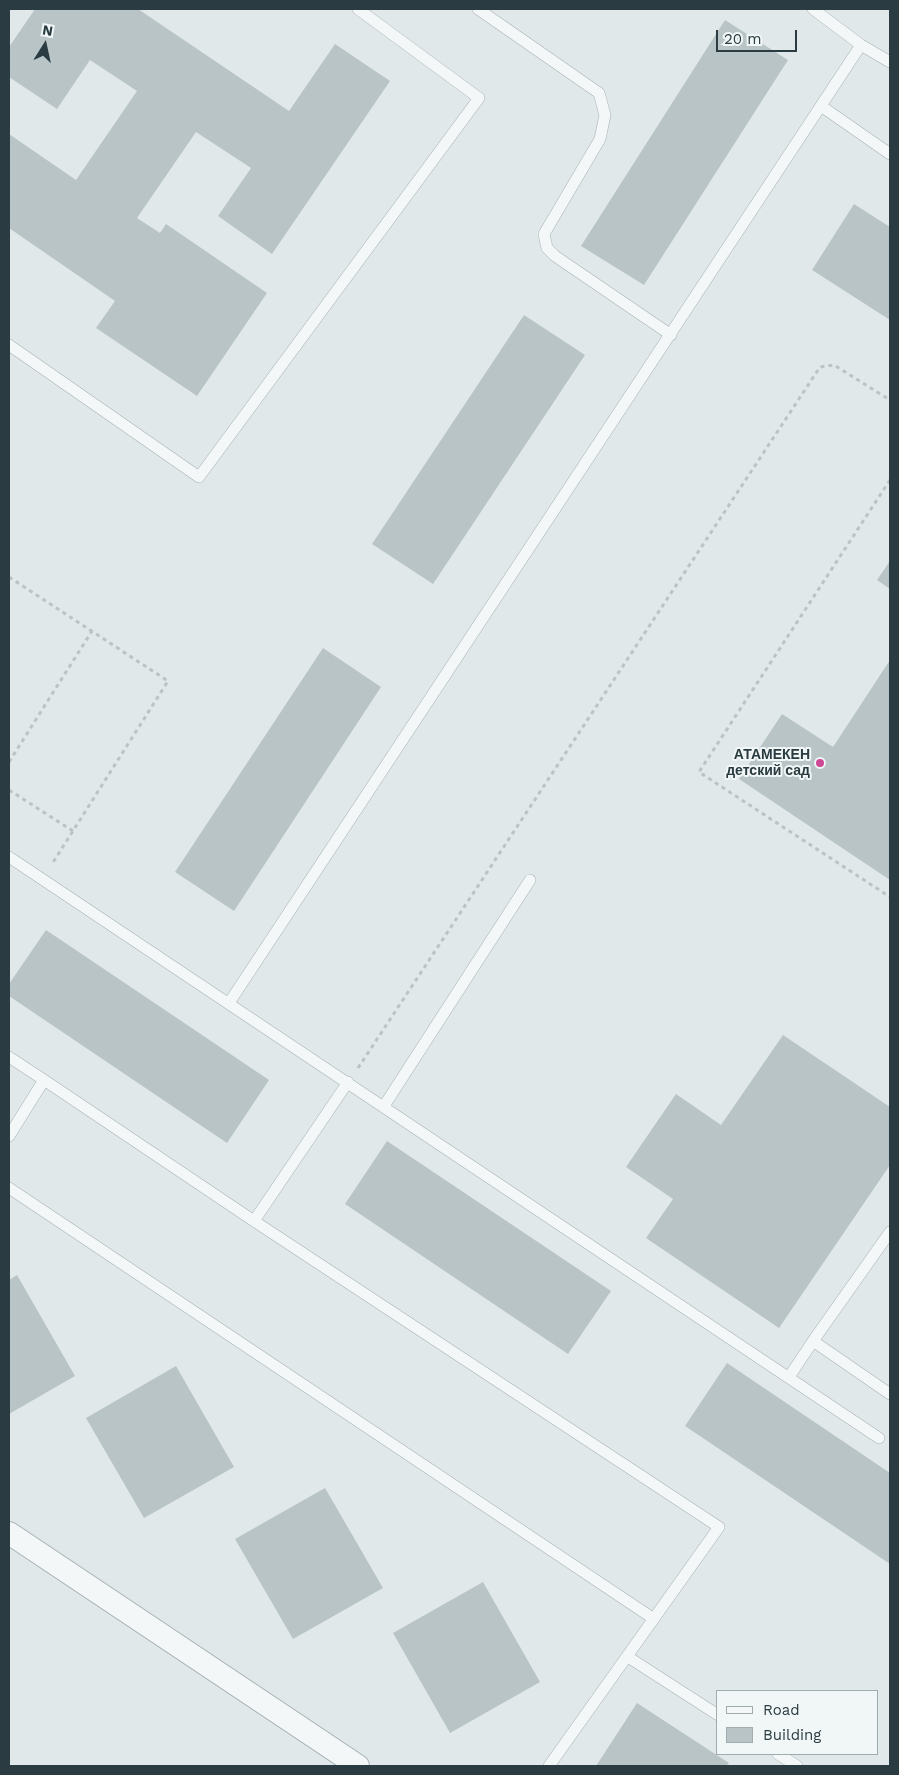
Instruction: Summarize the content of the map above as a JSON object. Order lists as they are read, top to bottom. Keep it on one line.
{"places":["АТАМЕКЕН детский сад"],"legend":["Road","Building"],"scale_bar":"20 m","north":"top"}
